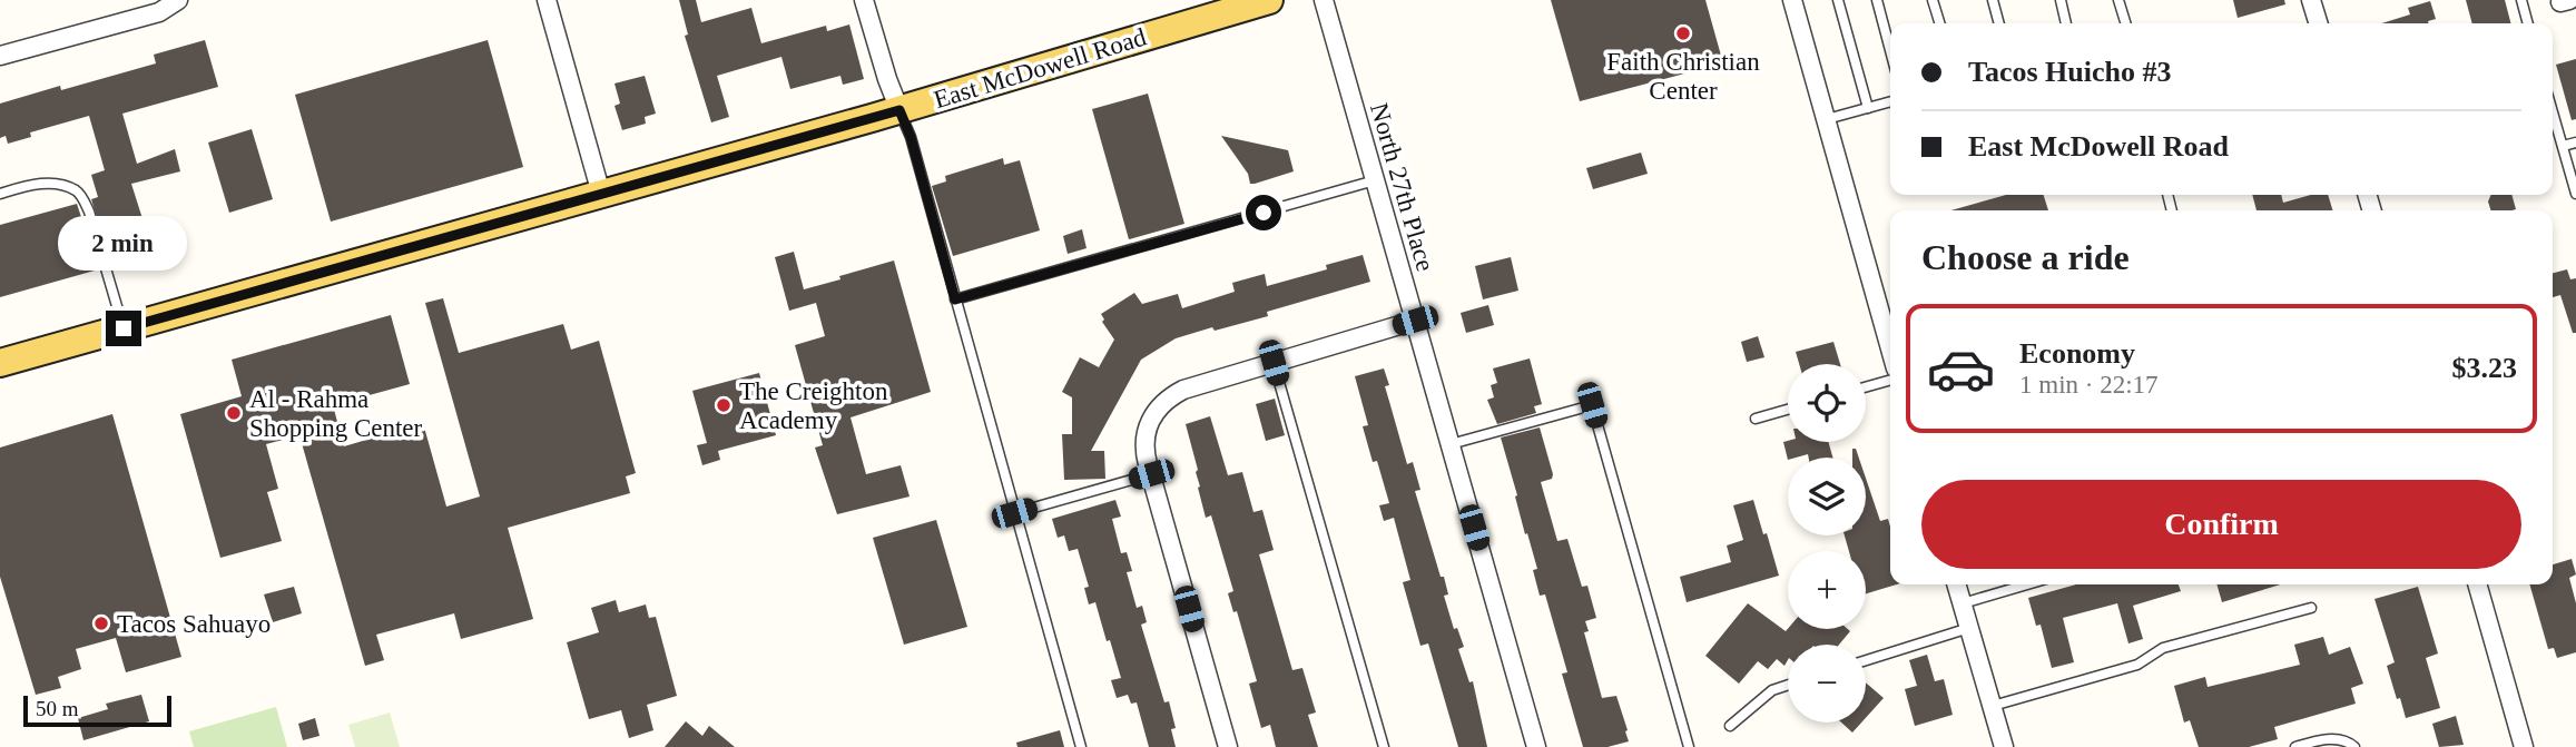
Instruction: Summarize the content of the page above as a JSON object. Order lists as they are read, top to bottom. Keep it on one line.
{"streets":{"main road":["East McDowell Road"],"street":["North 27th Place"]},"places":["Faith Christian Center","The Creighton Academy","Al - Rahma Shopping Center","Tacos Sahuayo"],"scale_bar":"50 m","page":{"banner":["Tacos Huicho #3","East McDowell Road"],"heading":"Choose a ride","bubble":"2 min","list":[{"name":"Economy","note":"1 min · 22:17","value":"$3.23"}],"map_buttons":["+","−"],"buttons":"Confirm","scale":"50 m"}}
